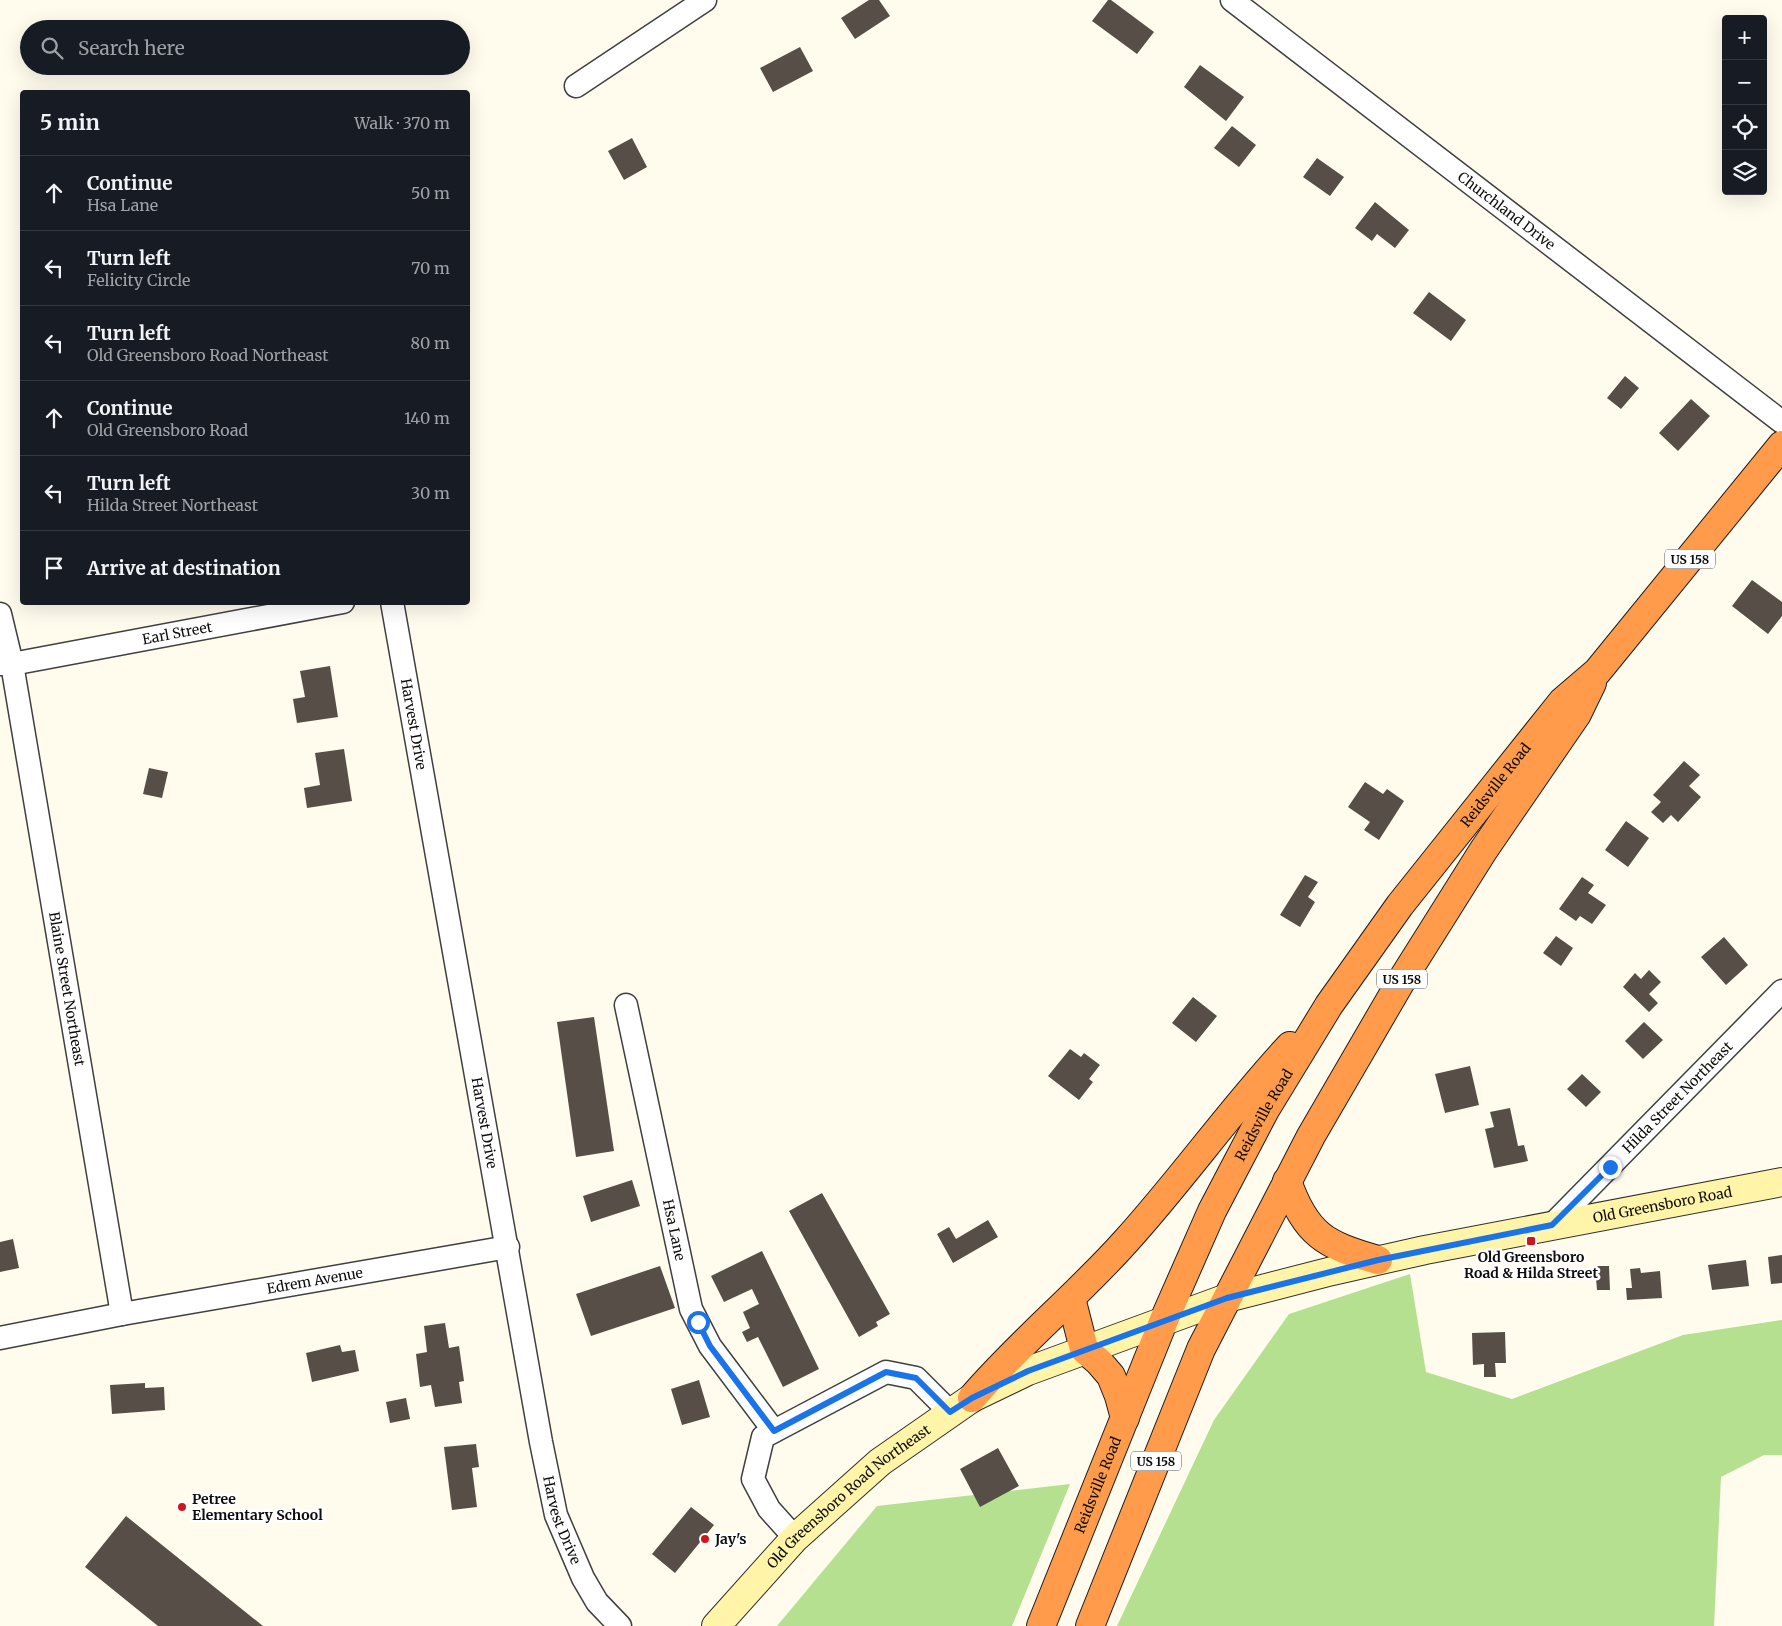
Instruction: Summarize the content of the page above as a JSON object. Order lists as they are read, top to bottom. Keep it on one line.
{"streets":{"highway":["US 158","Reidsville Road"],"main road":["Old Greensboro Road","Old Greensboro Road Northeast"],"street":["Churchland Drive","Earl Street","Harvest Drive","Blaine Street Northeast","Hilda Street Northeast","Hsa Lane","Edrem Avenue"]},"crossings":[["Earl Street","Blaine Street Northeast"],["Harvest Drive","Edrem Avenue"],["Reidsville Road","Old Greensboro Road"],["Reidsville Road","Old Greensboro Road Northeast"],["Blaine Street Northeast","Edrem Avenue"],["Hilda Street Northeast","Old Greensboro Road"],["Old Greensboro Road","Old Greensboro Road Northeast"]],"places":{"transit":["Old Greensboro Road & Hilda Street"],"other":["Petree Elementary School","Jay's"]},"page":{"map_buttons":["+","−"],"search":"Search here","heading":["5 min","Walk · 370 m"],"list":[["Continue","Hsa Lane","50 m"],["Turn left","Felicity Circle","70 m"],["Turn left","Old Greensboro Road Northeast","80 m"],["Continue","Old Greensboro Road","140 m"],["Turn left","Hilda Street Northeast","30 m"],"Arrive at destination"]}}
